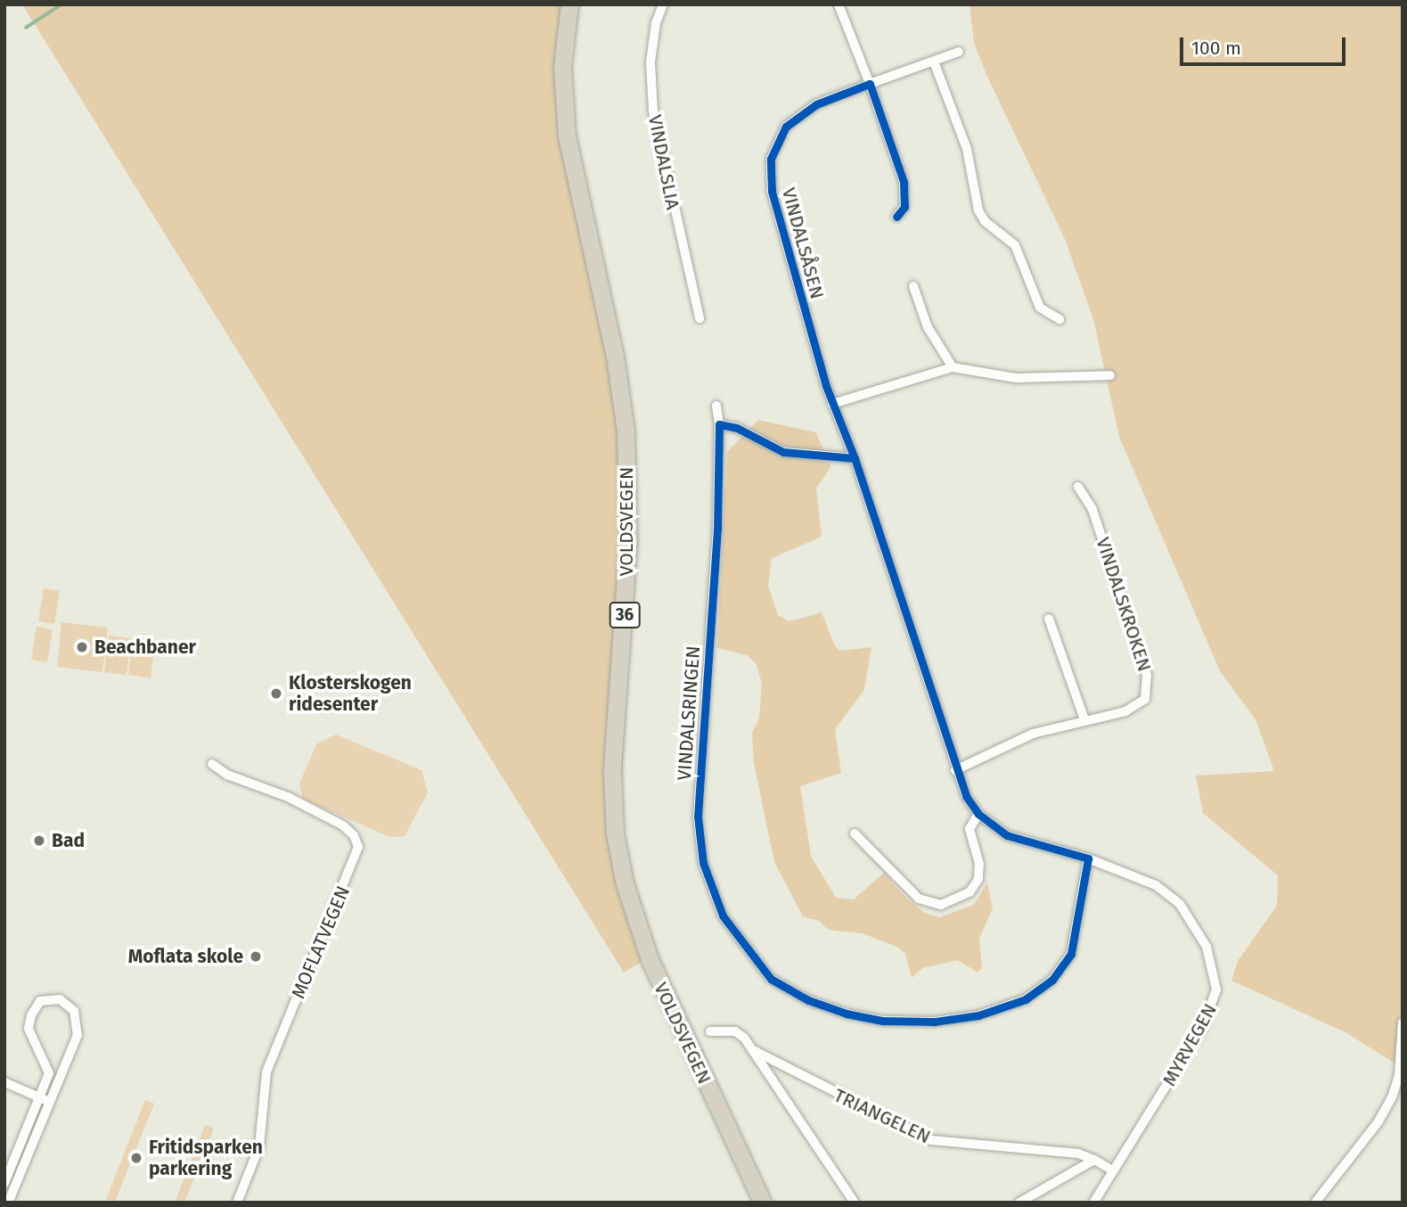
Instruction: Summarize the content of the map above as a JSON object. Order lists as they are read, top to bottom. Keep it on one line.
{"streets":{"highway":["VOLDSVEGEN","36"],"street":["VINDALSLIA","VINDALSÅSEN","VINDALSKROKEN","VINDALSRINGEN","MOFLATVEGEN","MYRVEGEN","TRIANGELEN"]},"crossings":[["VINDALSRINGEN","MYRVEGEN"],["MYRVEGEN","TRIANGELEN"]],"places":["Beachbaner","Klosterskogen ridesenter","Bad","Moflata skole","Fritidsparken parkering"],"scale_bar":"100 m"}
